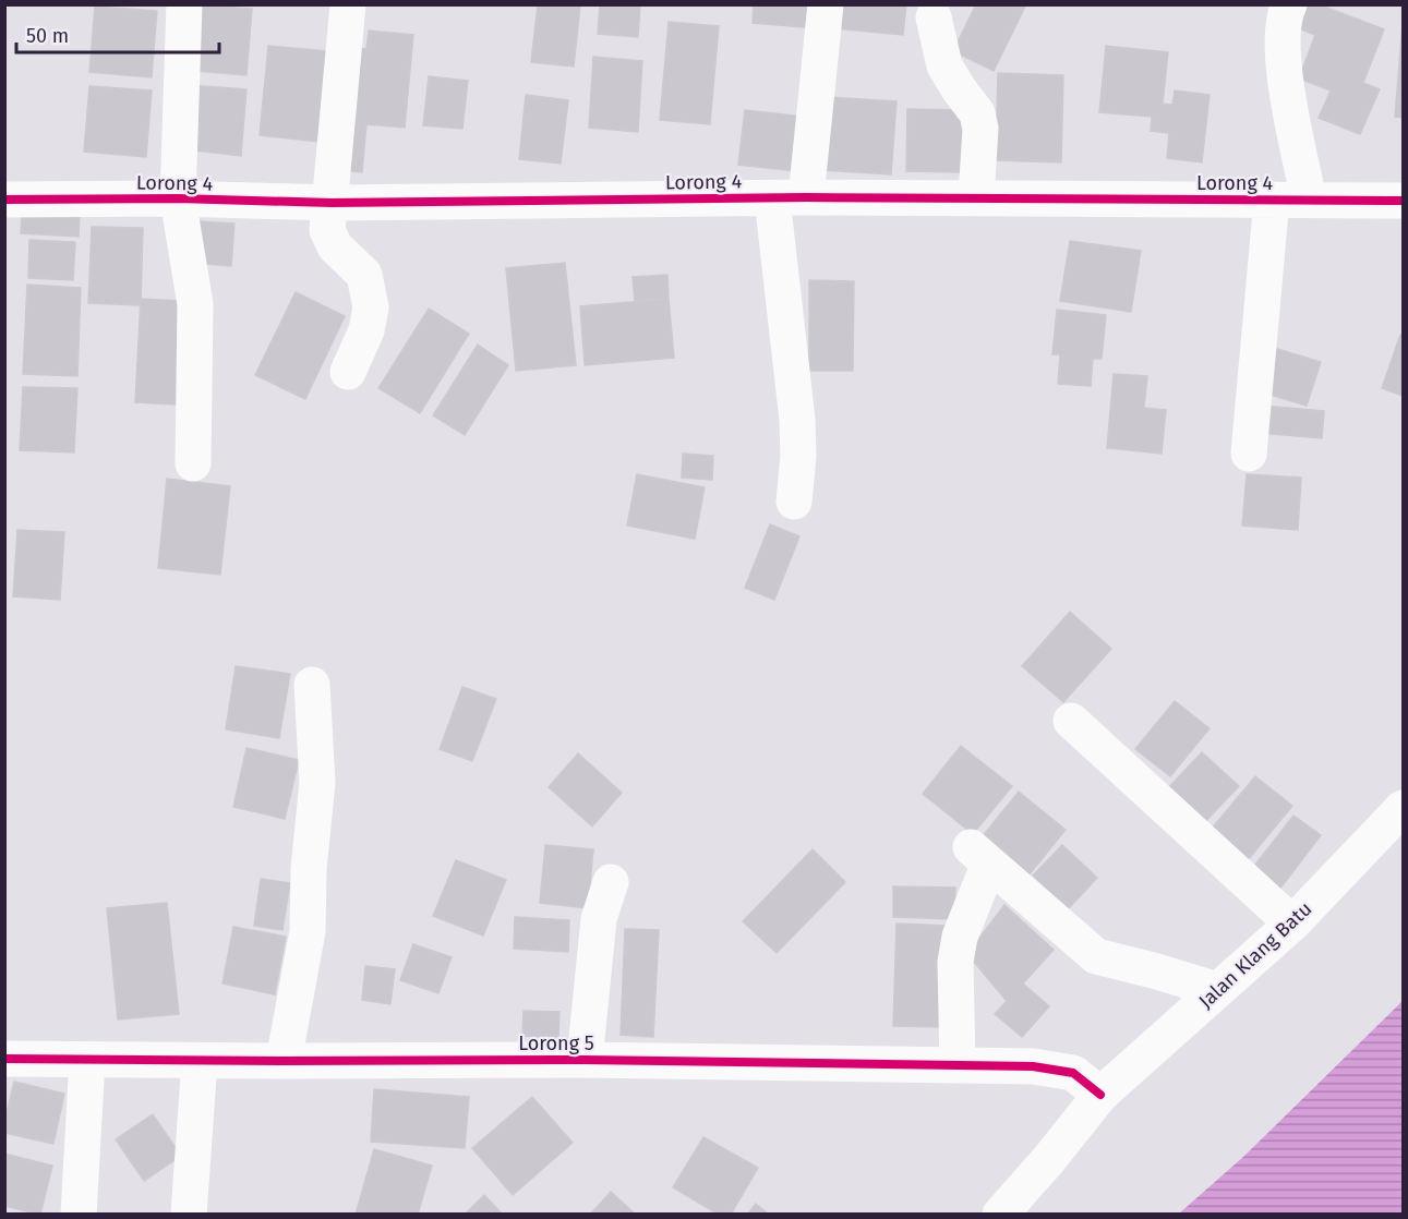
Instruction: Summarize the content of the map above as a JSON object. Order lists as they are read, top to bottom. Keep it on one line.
{"streets":{"street":["Lorong 4","Jalan Klang Batu","Lorong 5"]},"crossings":[["Jalan Klang Batu","Lorong 5"]],"scale_bar":"50 m"}
